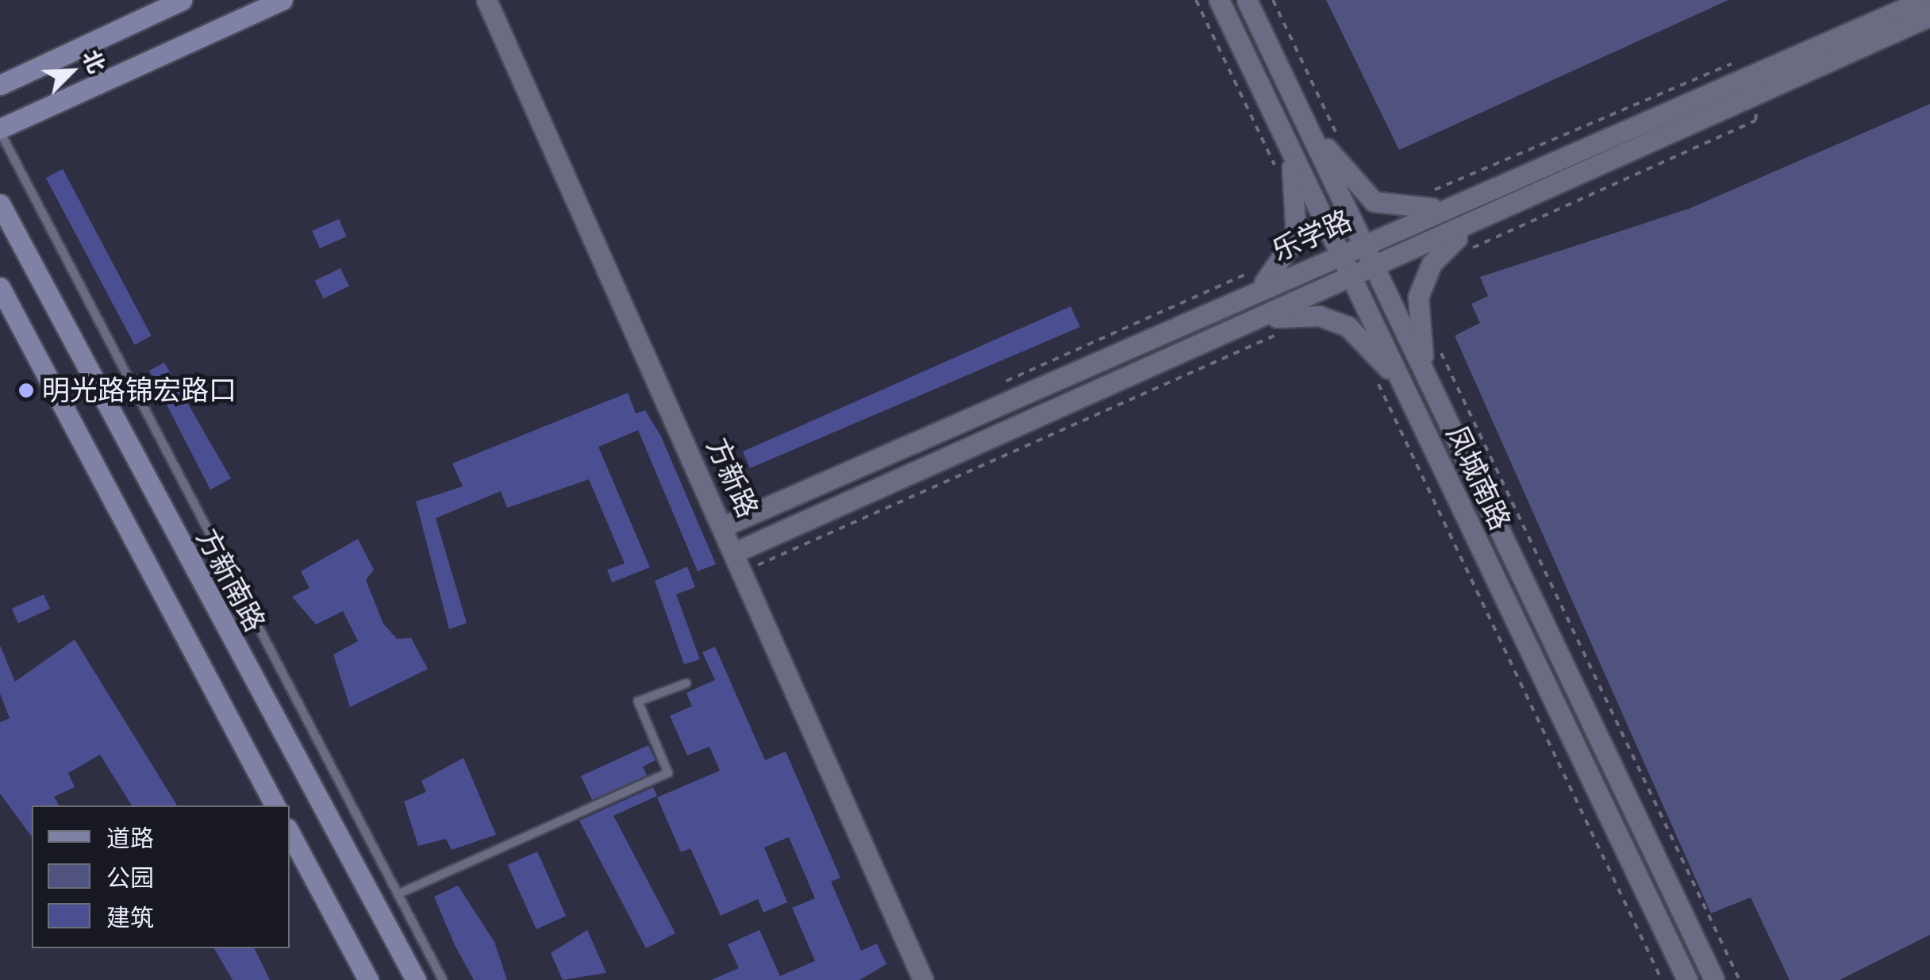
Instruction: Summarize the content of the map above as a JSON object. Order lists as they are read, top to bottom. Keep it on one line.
{"streets":{"main road":["方新南路"],"street":["乐学路","方新路","凤城南路"]},"crossings":[["乐学路","方新路"],["乐学路","凤城南路"]],"places":["明光路锦宏路口"],"legend":["道路","公园","建筑"],"north":"top right"}
